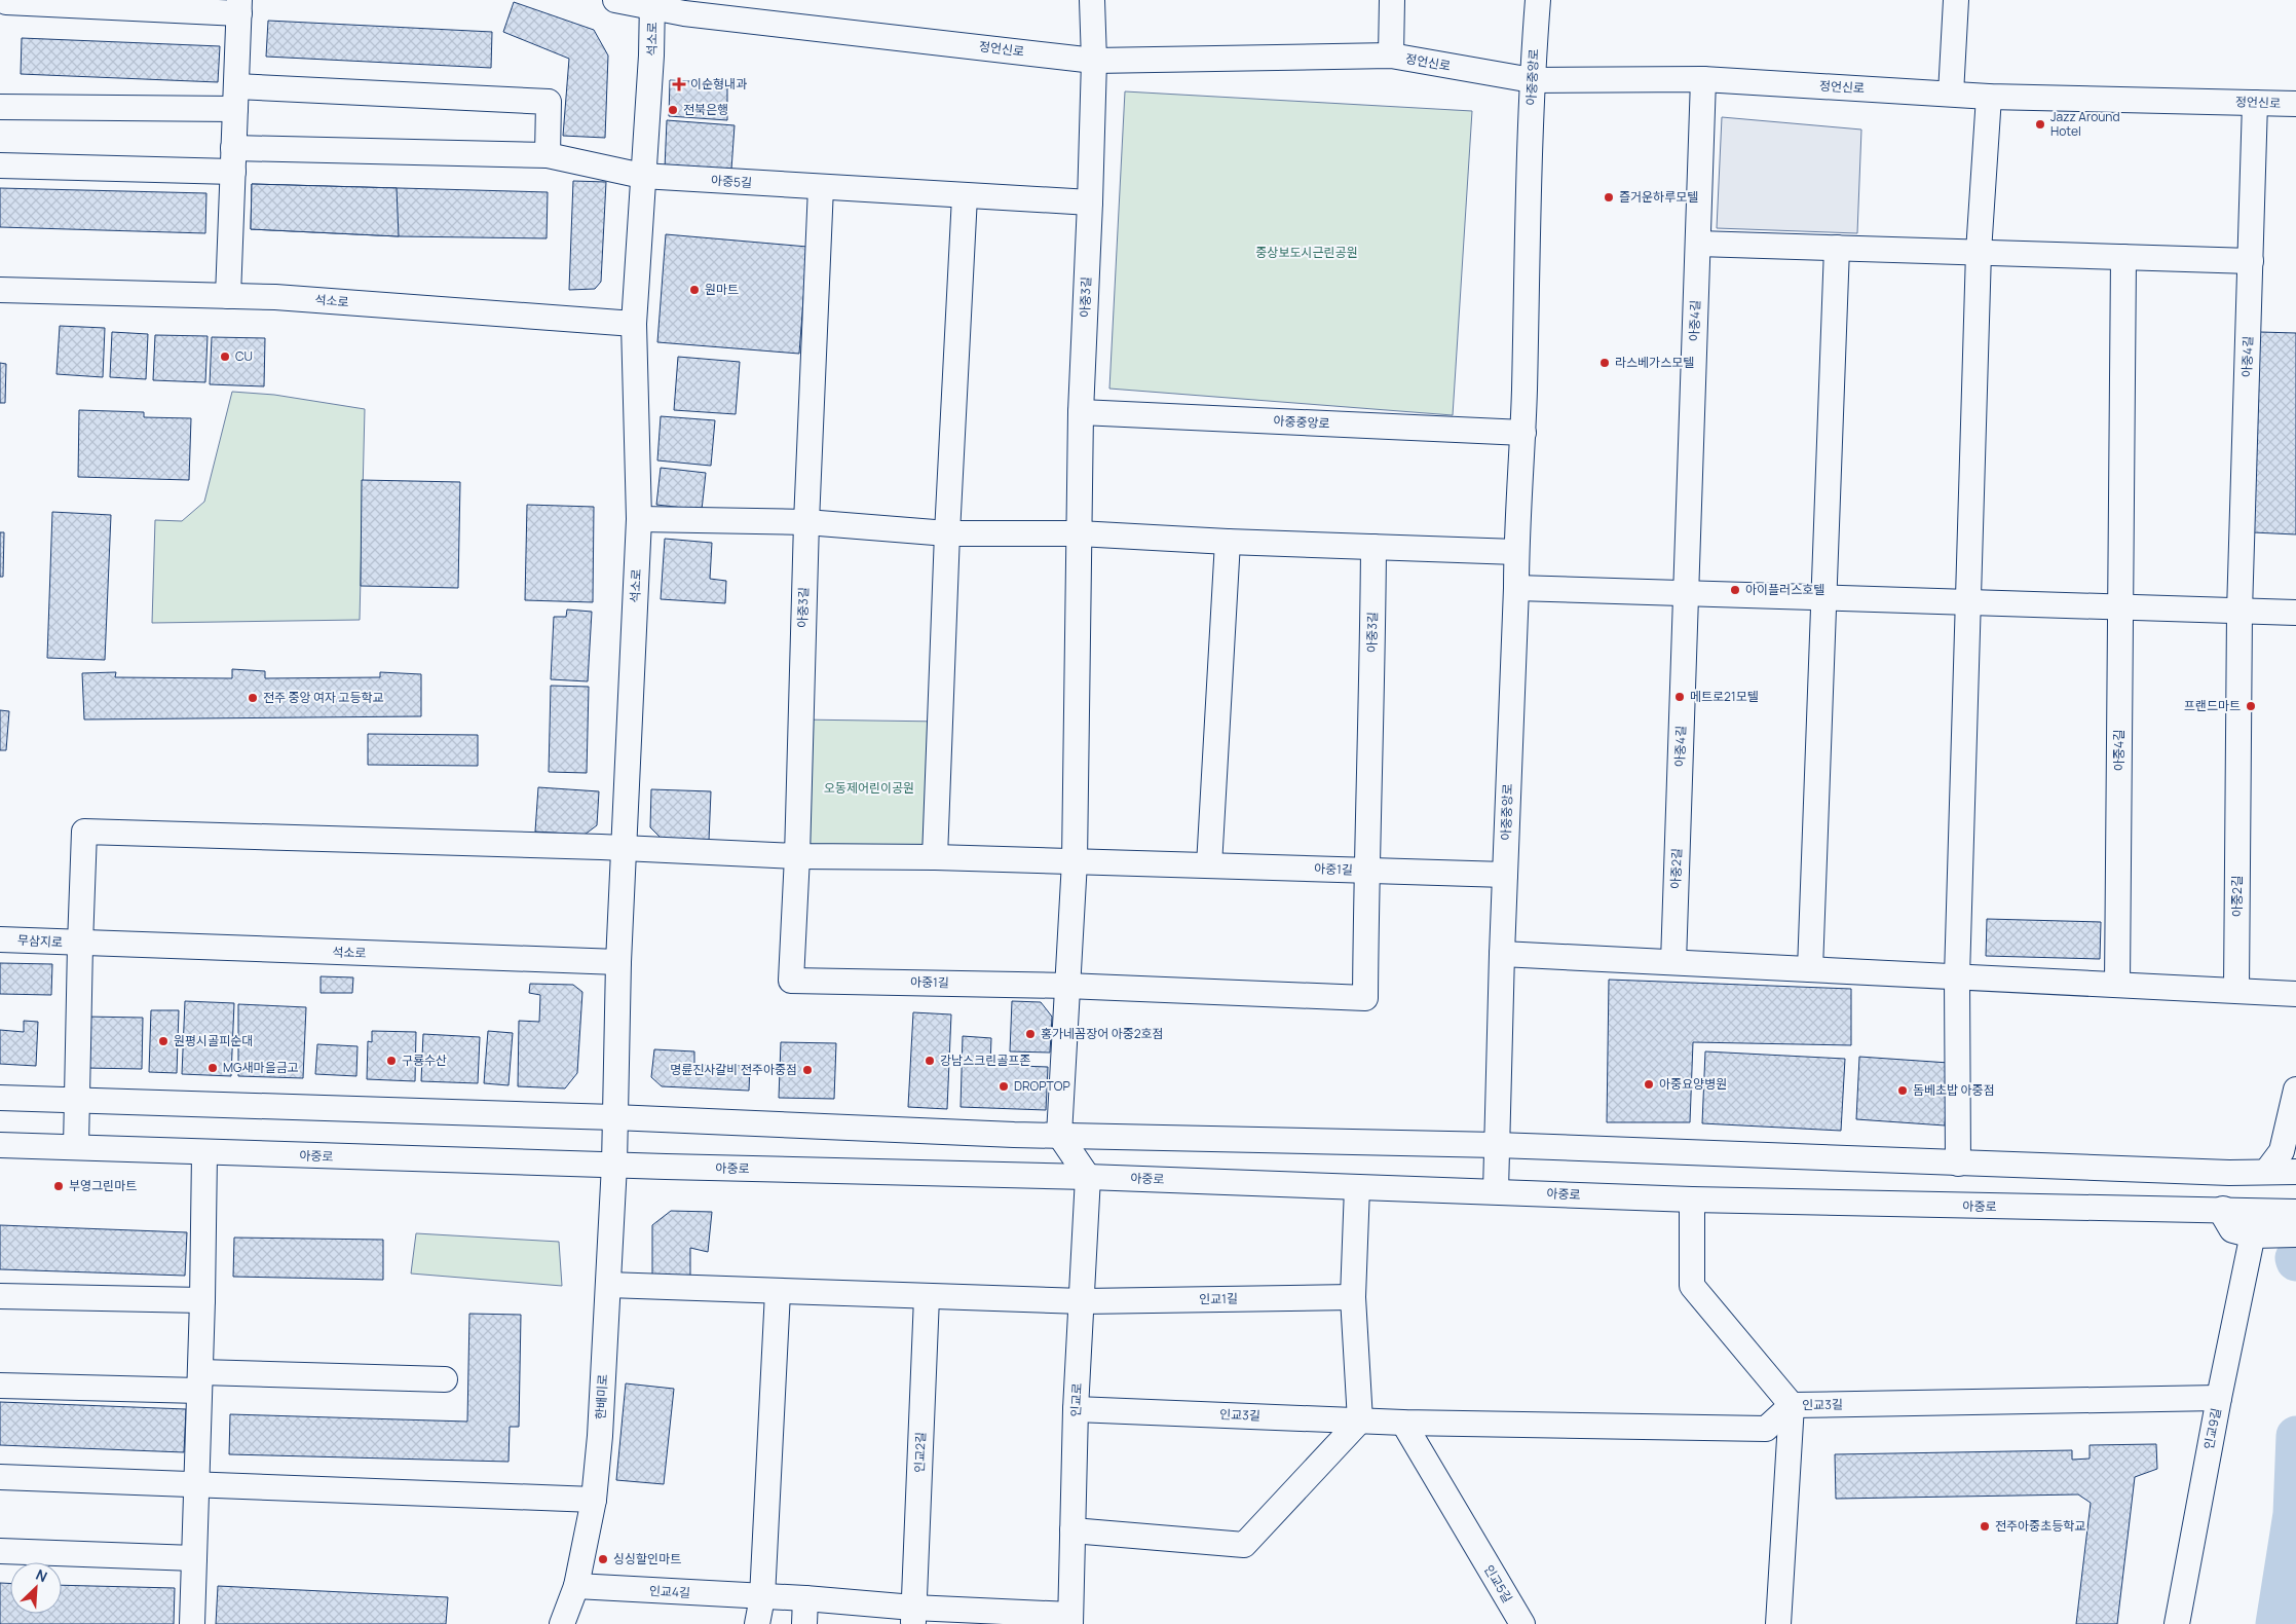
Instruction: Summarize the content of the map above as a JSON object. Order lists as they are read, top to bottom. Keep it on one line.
{"streets":{"street":["석소로","정언신로","아중중앙로","아중5길","아중3길","아중4길","아중2길","아중1길","무삼지로","아중로","인교1길","한배미로","인교로","인교3길","인교9길","인교2길","인교5길","인교4길"]},"crossings":[["석소로","정언신로"],["석소로","아중5길"],["석소로","아중1길"],["석소로","무삼지로"],["석소로","아중로"],["석소로","한배미로"],["정언신로","아중중앙로"],["정언신로","아중3길"],["정언신로","아중4길"],["아중중앙로","아중3길"],["아중중앙로","아중1길"],["아중중앙로","아중로"],["아중5길","아중3길"],["아중3길","아중1길"],["아중4길","아중2길"],["아중로","한배미로"],["아중로","인교로"],["인교1길","인교로"],["한배미로","인교4길"],["인교로","인교3길"],["인교로","인교4길"],["인교3길","인교9길"],["인교3길","인교5길"],["인교2길","인교4길"]],"parks":["중상보도시근린공원","오동제어린이공원"],"places":{"health":["이순형내과"],"other":["전북은행","Jazz Around Hotel","즐거운하루모텔","원마트","CU","라스베가스모텔","아이플러스호텔","메트로21모텔","전주 중앙 여자 고등학교","프랜드마트","홍가네꼼장어 아중2호점","원평시골피순대","구룡수산","강남스크린골프존","MG새마을금고","명륜진사갈비 전주아중점","아중요양병원","DROPTOP","돔베초밥 아중점","부영그린마트","전주아중초등학교","싱싱할인마트"]},"north":"top right"}
